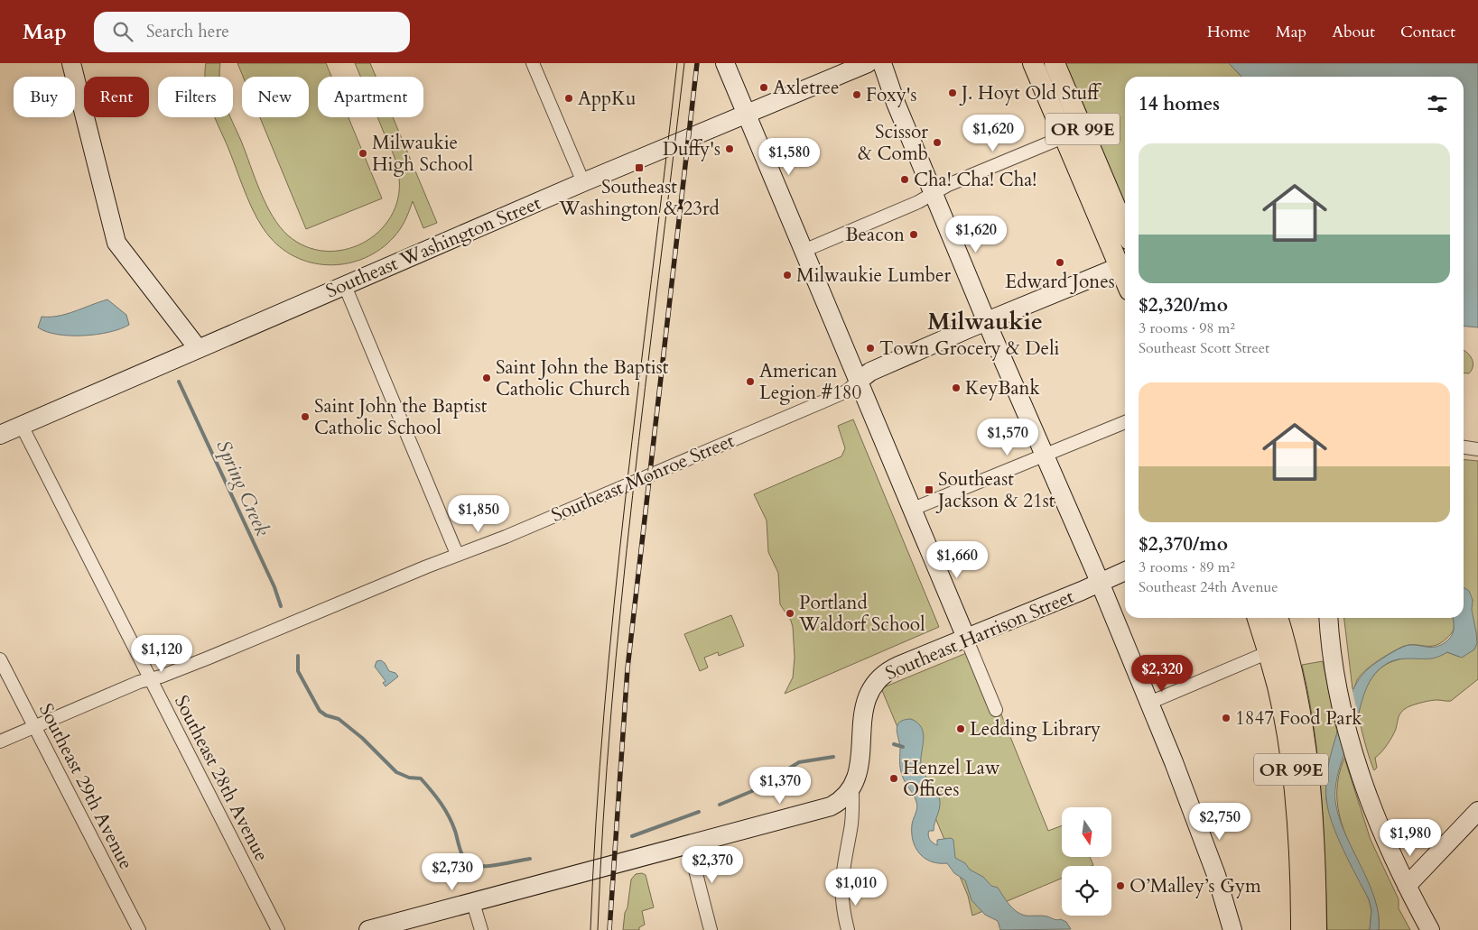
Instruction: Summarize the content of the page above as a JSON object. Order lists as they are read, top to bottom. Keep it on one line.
{"streets":{"main road":["OR 99E"],"street":["Southeast Washington Street","Southeast Monroe Street","Southeast Harrison Street","Southeast 28th Avenue","Southeast 29th Avenue"]},"crossings":[["OR 99E","Southeast Monroe Street"],["Southeast Washington Street","Southeast 28th Avenue"],["Southeast Monroe Street","Southeast 28th Avenue"],["Southeast Monroe Street","Southeast 29th Avenue"]],"districts":["Milwaukie"],"water":["Spring Creek"],"places":{"other":["Axletree","J. Hoyt Old Stuff","Foxy's","AppKu","Scissor & Comb","Duffy's","Milwaukie High School","Cha! Cha! Cha!","Beacon","Edward Jones","Milwaukie Lumber","Town Grocery & Deli","Saint John the Baptist Catholic Church","American Legion #180","KeyBank","Saint John the Baptist Catholic School","Portland Waldorf School","1847 Food Park","Ledding Library","Henzel Law Offices","O’Malley’s Gym"],"transit":["Southeast Washington & 23rd","Southeast Jackson & 21st"]},"north":"bottom","page":{"header":"Map","search":"Search here","nav":["Home","Map","About","Contact"],"chip":["Buy","Rent","Filters","New","Apartment"],"heading":"14 homes","price":["$1,620","$1,580","$1,620","$1,570","$1,850","$1,660","$1,120","$2,320","$1,370","$2,750","$1,980","$2,370","$2,730","$1,010"],"list":[{"name":"$2,320/mo","note":"3 rooms · 98 m² · Southeast Scott Street"},{"name":"$2,370/mo","note":"3 rooms · 89 m² · Southeast 24th Avenue"}]}}
